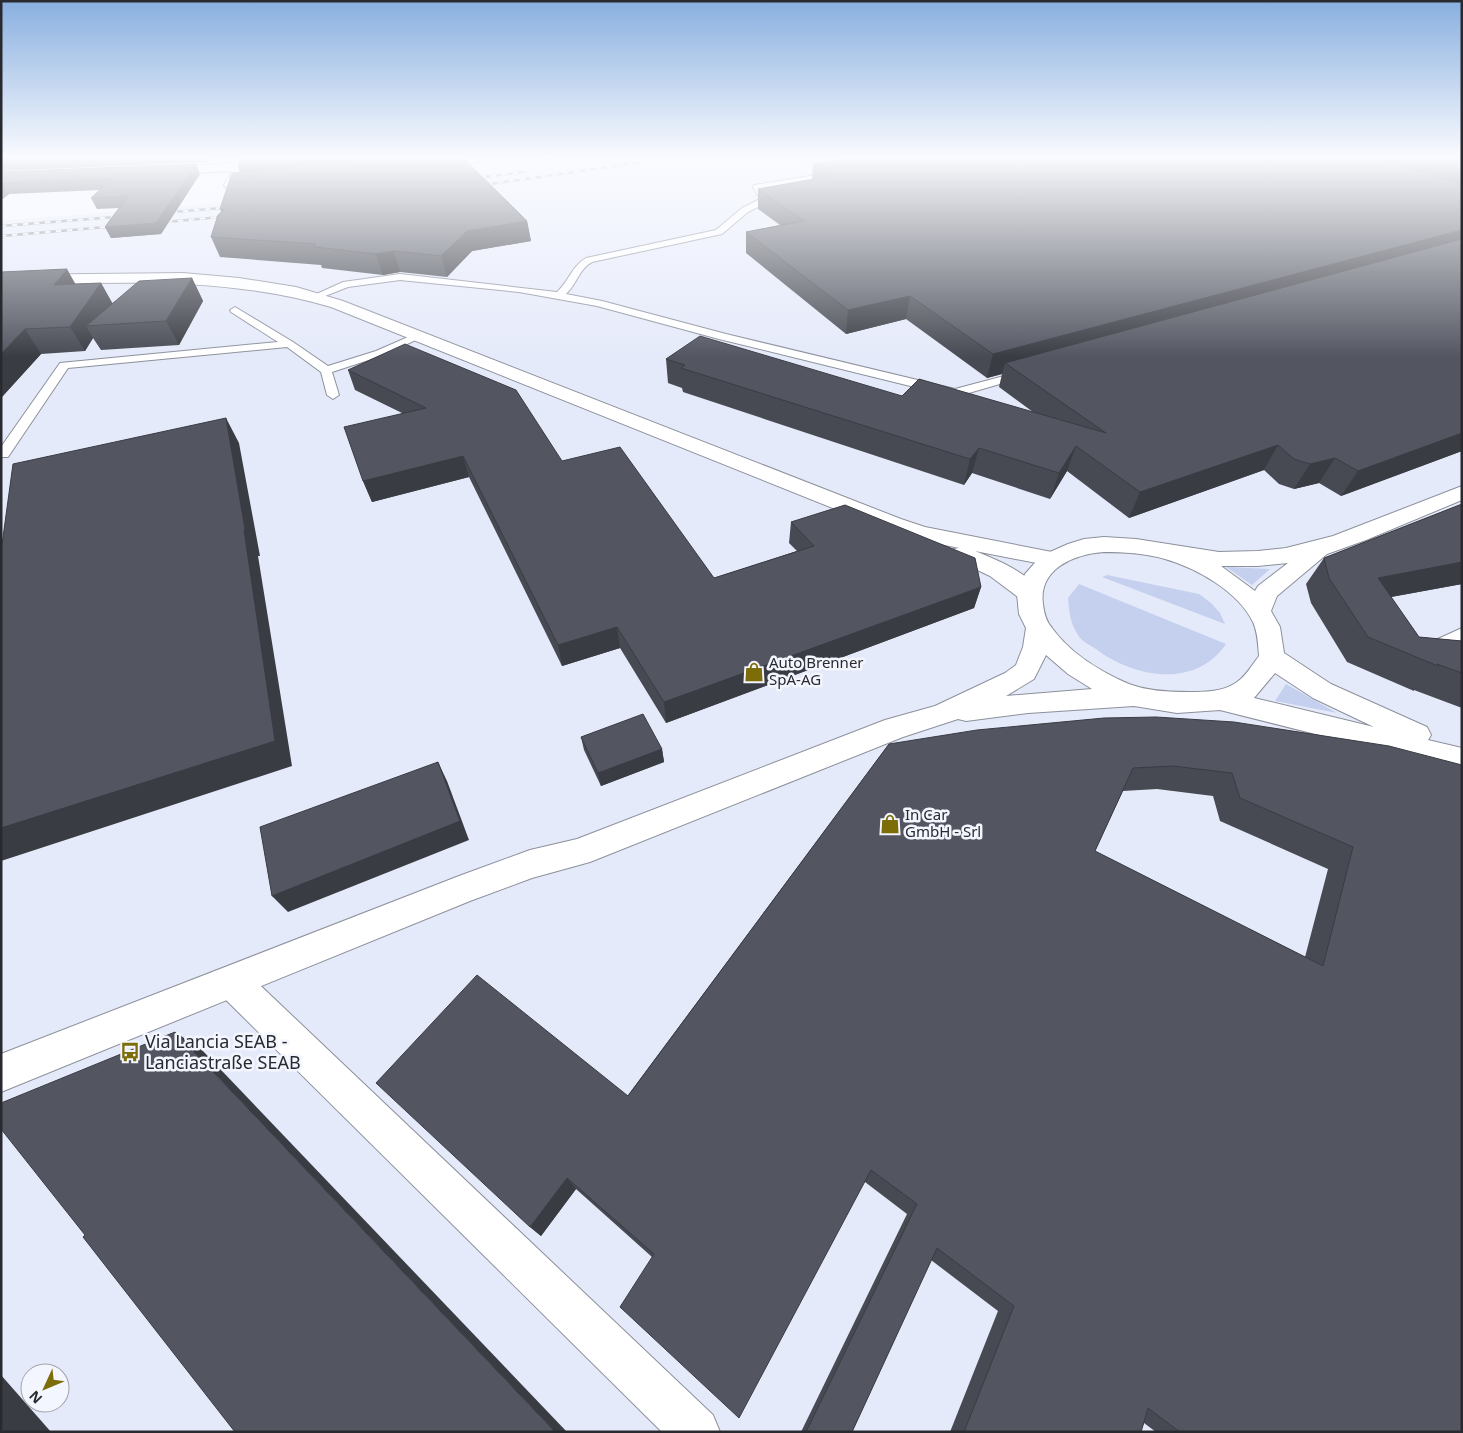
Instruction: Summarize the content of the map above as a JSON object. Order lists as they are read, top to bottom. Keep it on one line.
{"places":{"shop":["Auto Brenner SpA-AG","In Car GmbH - Srl"],"bus stop":["Via Lancia SEAB - Lanciastraße SEAB"]},"north":"bottom left"}
